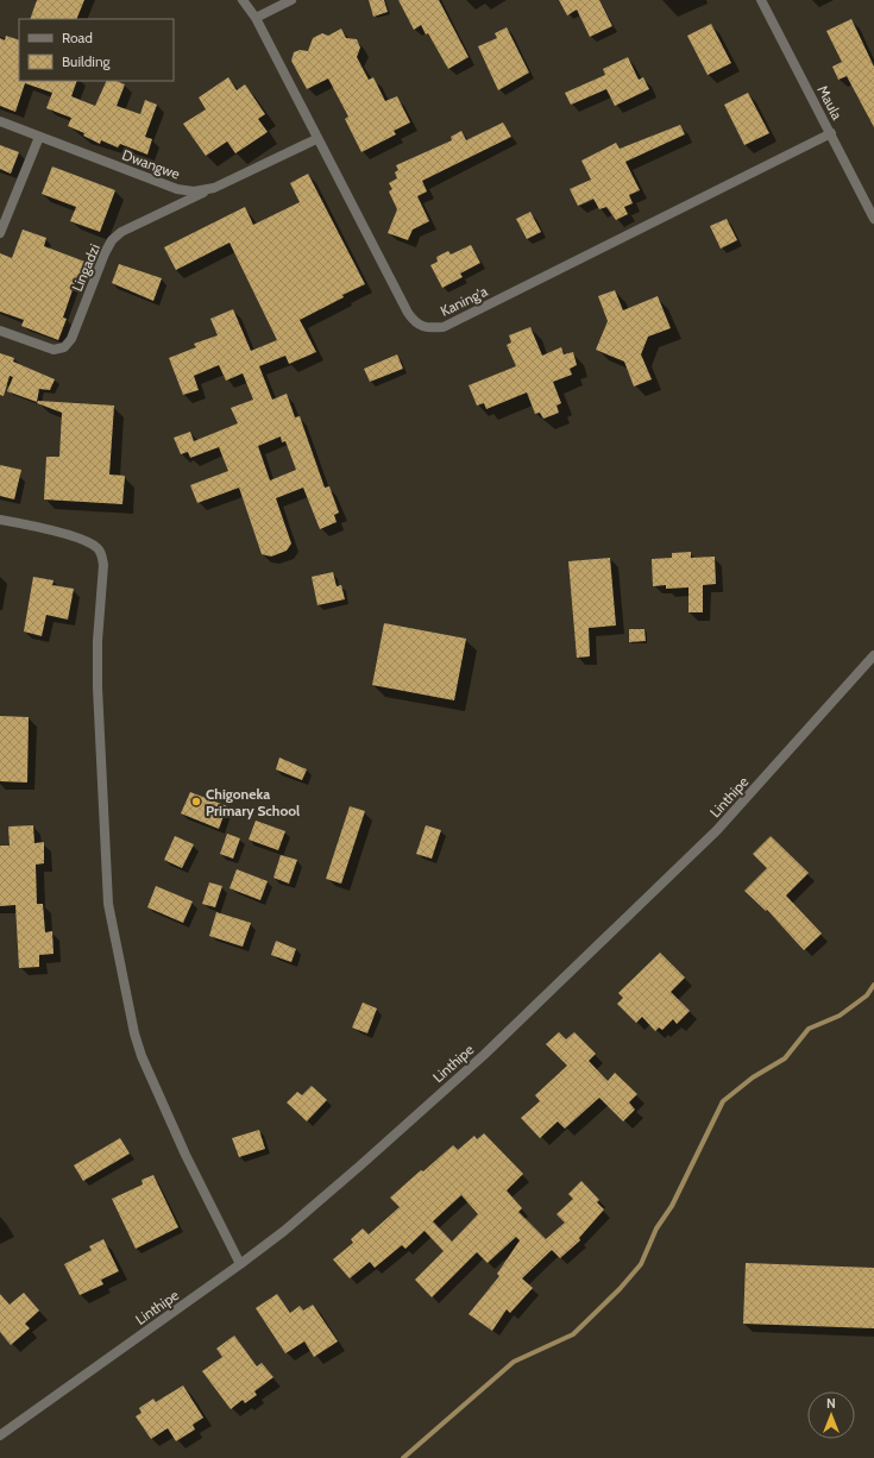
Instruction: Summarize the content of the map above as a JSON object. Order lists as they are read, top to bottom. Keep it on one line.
{"streets":{"street":["Maula","Dwangwe","Lingadzi","Kaning'a","Linthipe"]},"crossings":[["Maula","Kaning'a"],["Dwangwe","Lingadzi"],["Dwangwe","Kaning'a"]],"places":["Chigoneka Primary School"],"legend":["Road","Building"],"north":"top"}
